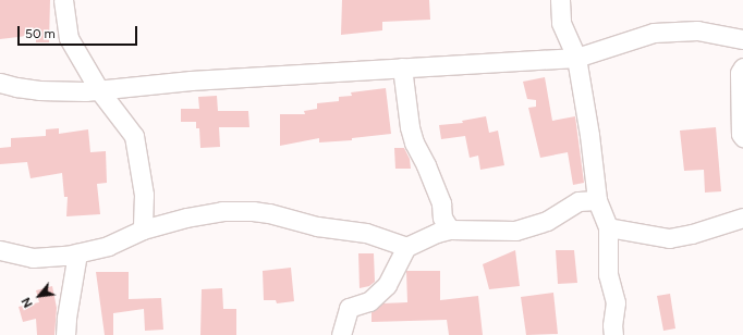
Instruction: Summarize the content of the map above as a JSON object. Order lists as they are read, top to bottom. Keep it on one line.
{"scale_bar":"50 m","north":"bottom left"}
